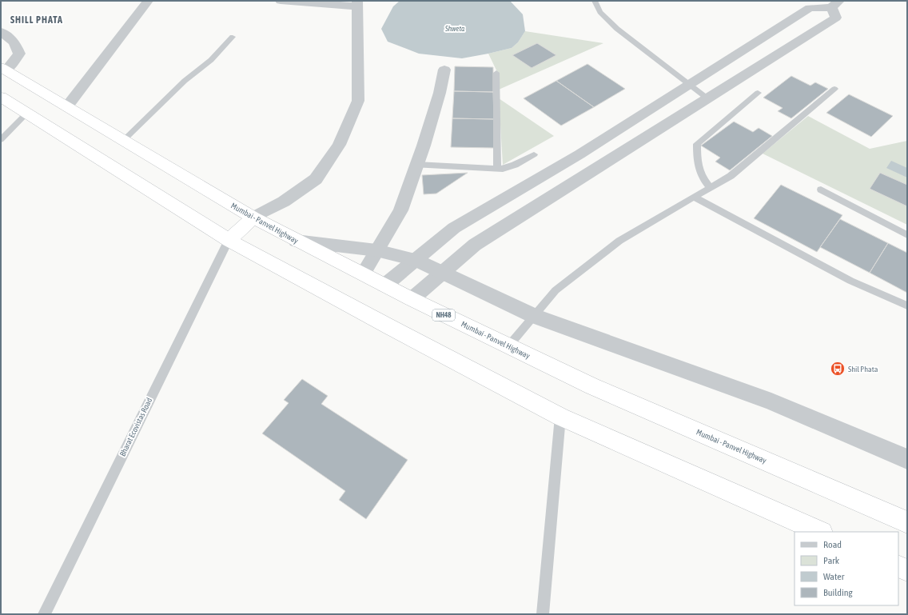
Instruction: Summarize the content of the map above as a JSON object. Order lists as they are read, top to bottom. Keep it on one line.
{"streets":{"highway":["Mumbai - Panvel Highway","NH48"],"lane":["Bharat Ecovistas Road"]},"crossings":[["Mumbai - Panvel Highway","Bharat Ecovistas Road"]],"districts":["SHILL PHATA"],"water":["Shweta"],"places":{"bus stop":["Shil Phata"]},"legend":["Road","Park","Water","Building"]}
